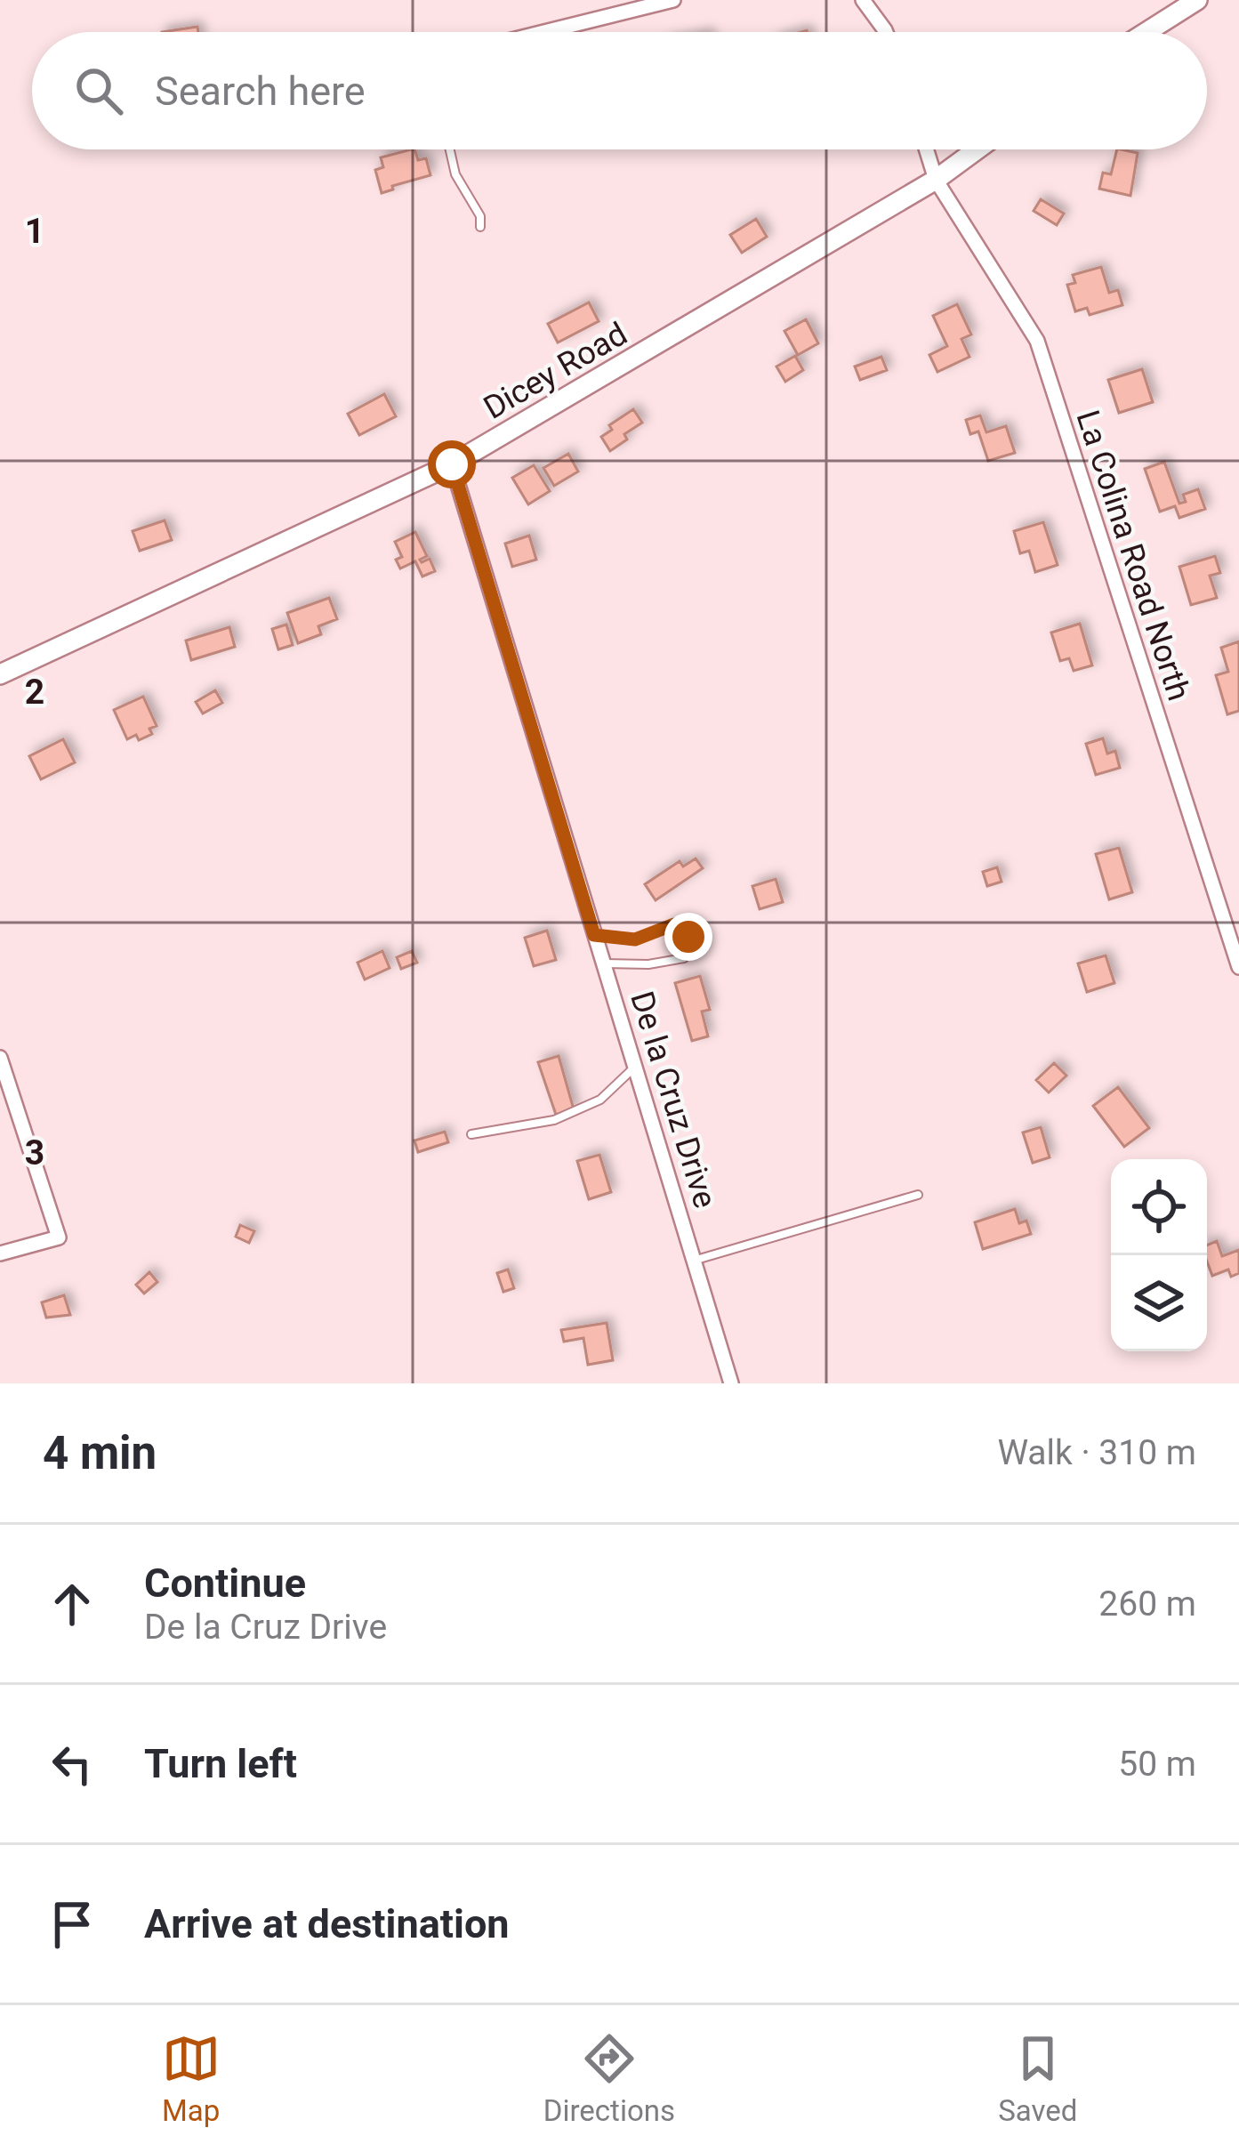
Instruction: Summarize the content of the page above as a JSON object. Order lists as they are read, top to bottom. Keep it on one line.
{"streets":{"street":["Dicey Road","La Colina Road North","De la Cruz Drive"]},"crossings":[["Dicey Road","La Colina Road North"],["Dicey Road","De la Cruz Drive"]],"page":{"search":"Search here","heading":["4 min","Walk · 310 m"],"list":[["Continue","De la Cruz Drive","260 m"],["Turn left","50 m"],"Arrive at destination"],"nav":["Map","Directions","Saved"]},"grid":{"rows":["1","2","3"]}}
